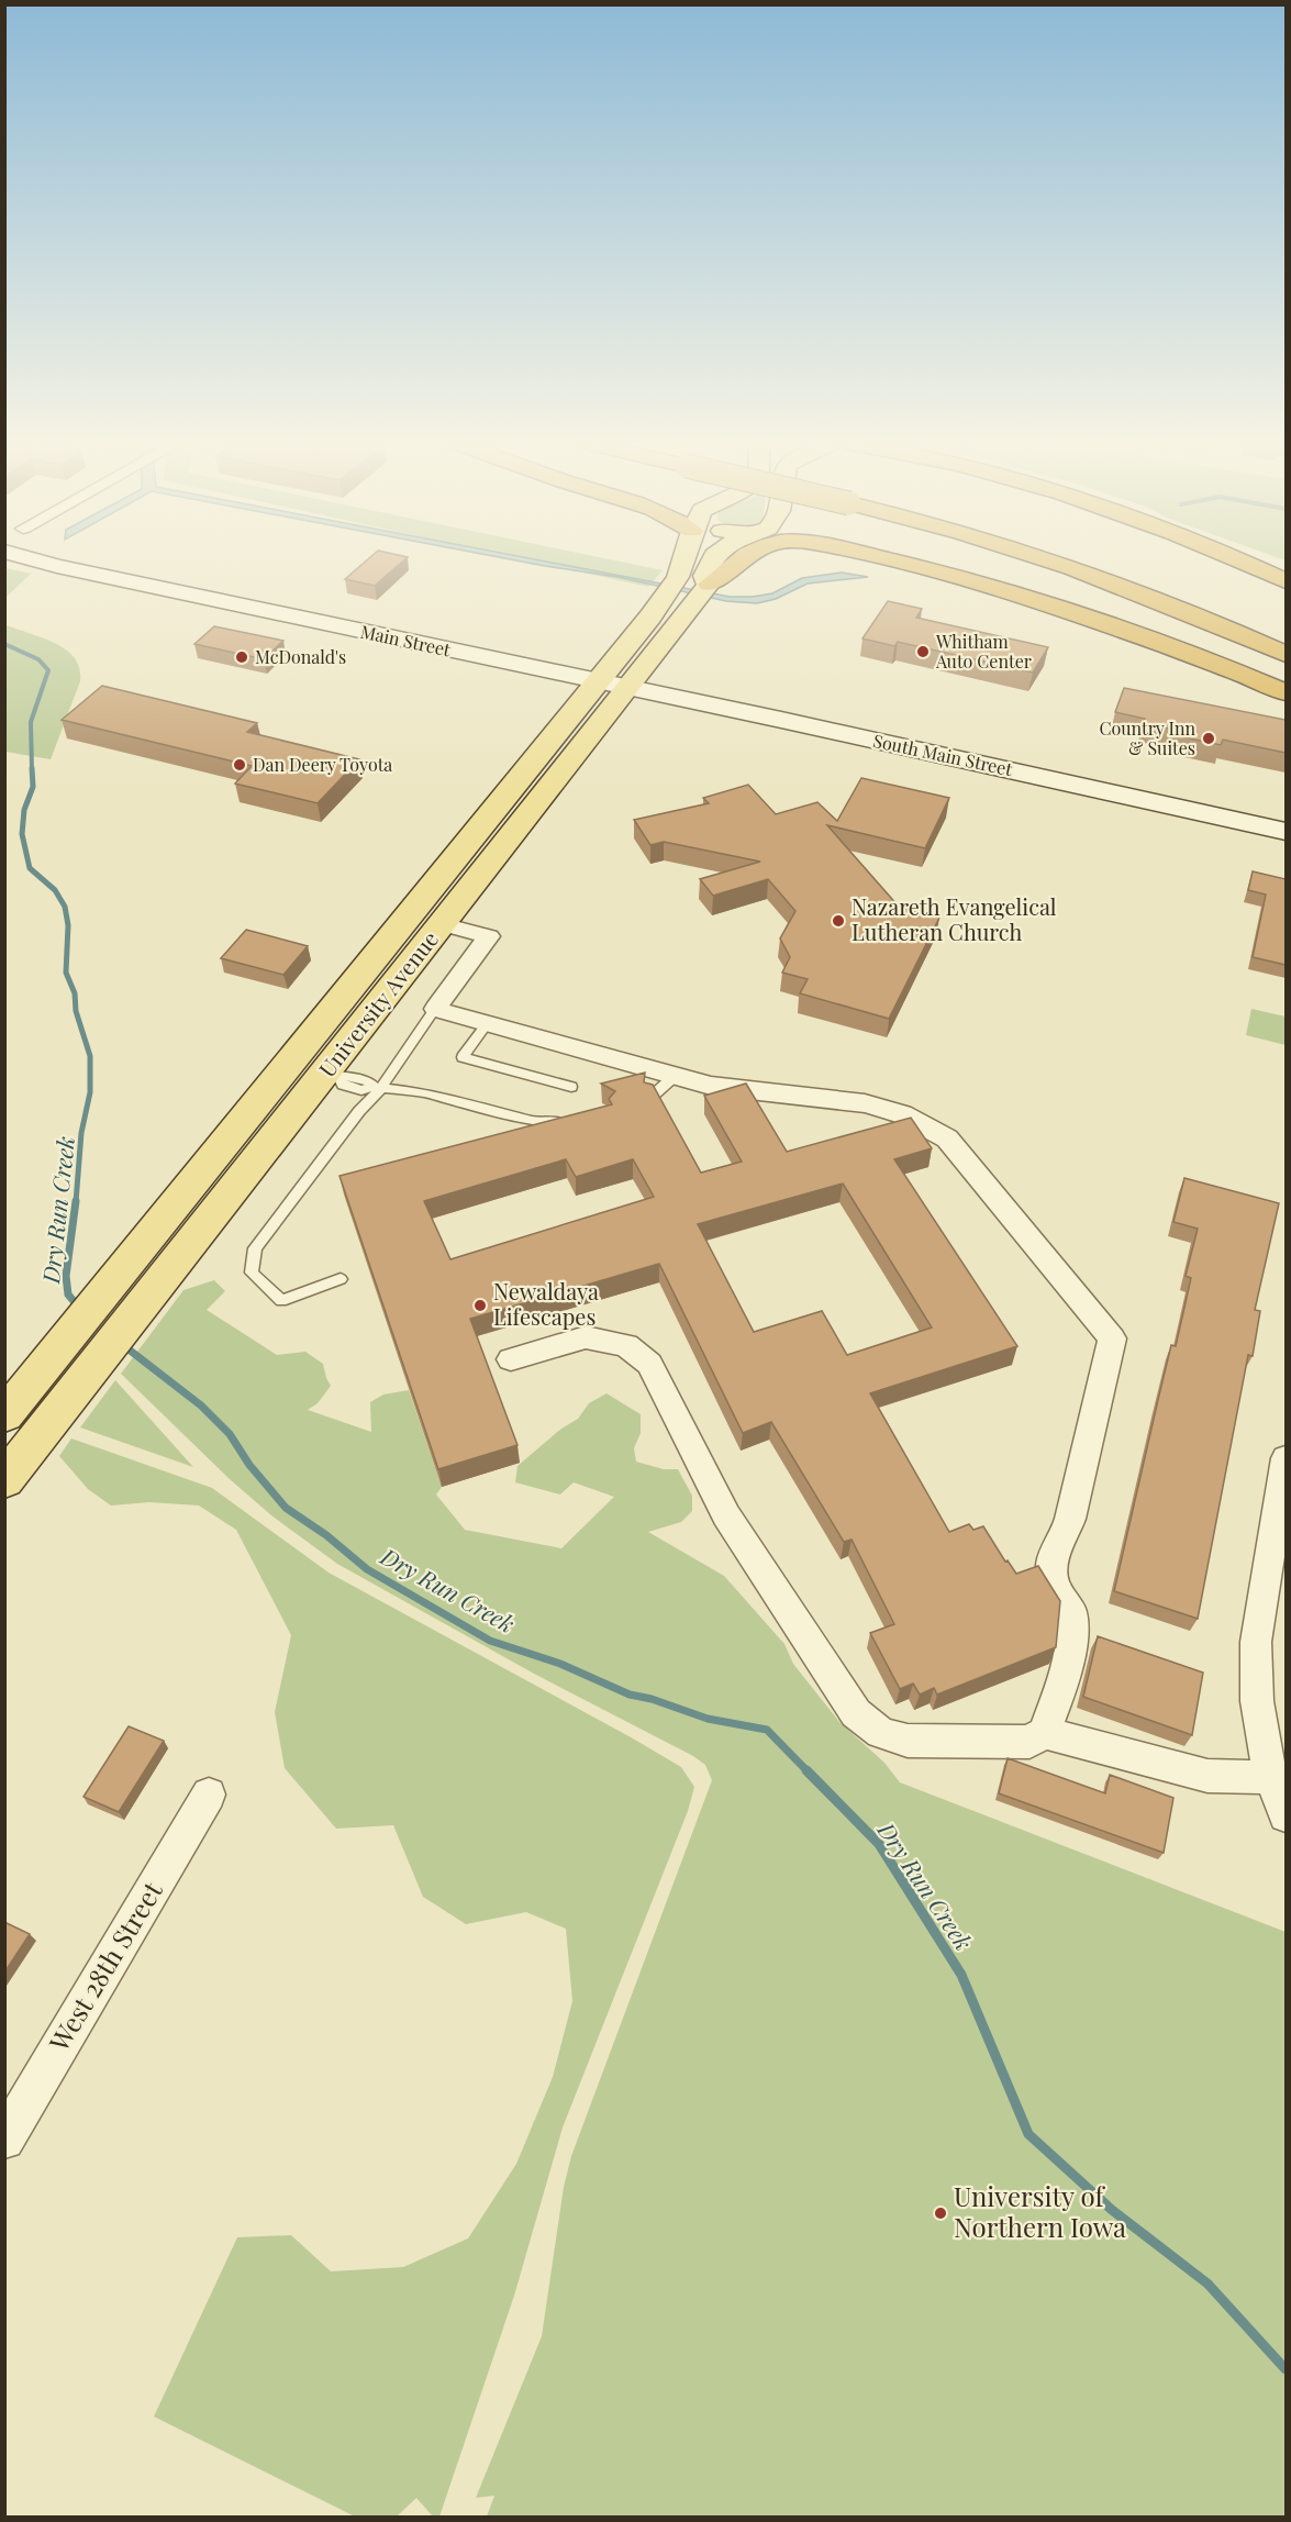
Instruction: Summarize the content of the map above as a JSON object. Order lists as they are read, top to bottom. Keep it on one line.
{"streets":{"main road":["Main Street","South Main Street","University Avenue"],"street":["West 28th Street"]},"crossings":[["Main Street","South Main Street"],["Main Street","University Avenue"],["South Main Street","University Avenue"]],"water":["Dry Run Creek"],"places":["Whitham Auto Center","McDonald's","Country Inn & Suites","Dan Deery Toyota","Nazareth Evangelical Lutheran Church","Newaldaya Lifescapes","University of Northern Iowa"]}
